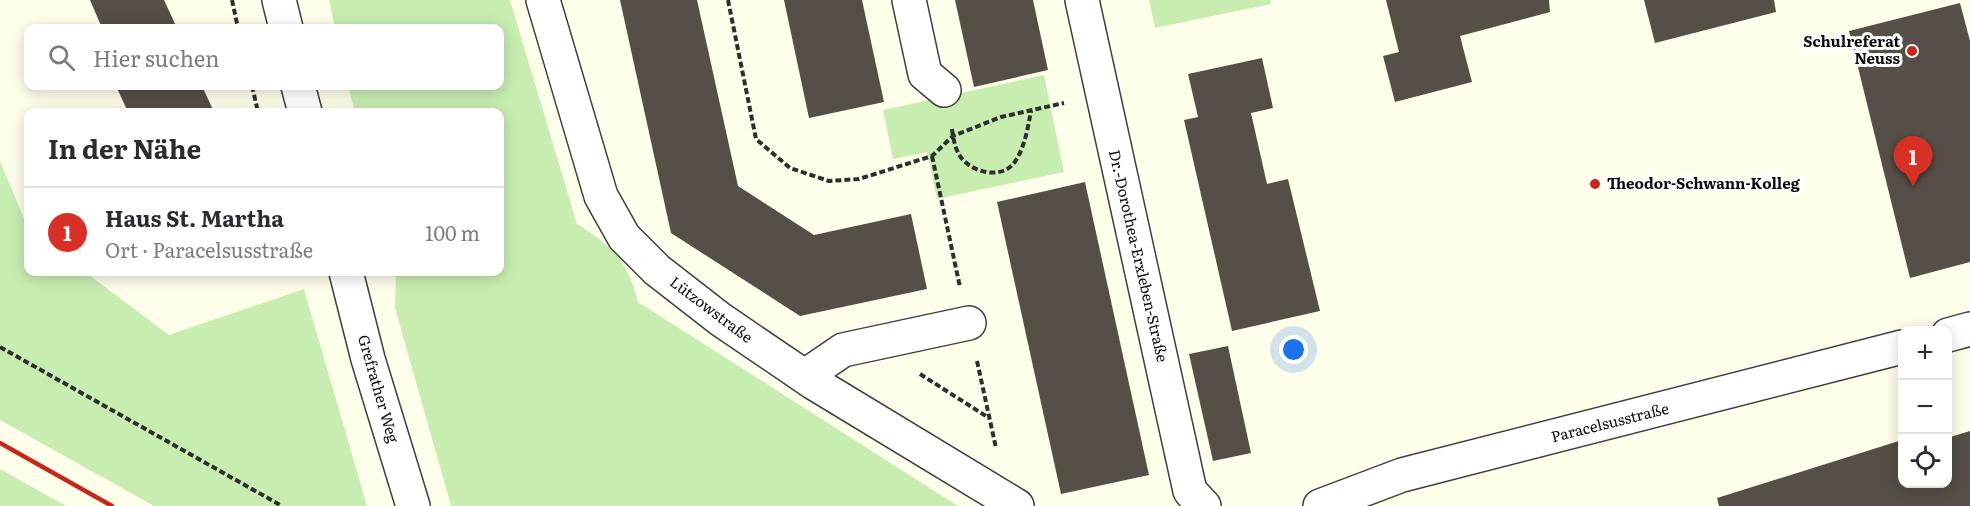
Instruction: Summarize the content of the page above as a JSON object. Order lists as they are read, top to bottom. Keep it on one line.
{"streets":{"street":["Dr.-Dorothea-Erxleben-Straße","Lützowstraße","Grefrather Weg","Paracelsusstraße"]},"places":["Schulreferat Neuss","Theodor-Schwann-Kolleg"],"page":{"search":"Hier suchen","heading":"In der Nähe","pins":"1","list":[{"mark":"1","name":"Haus St. Martha","note":"Ort · Paracelsusstraße","value":"100 m"}],"map_buttons":["+","−"]}}
